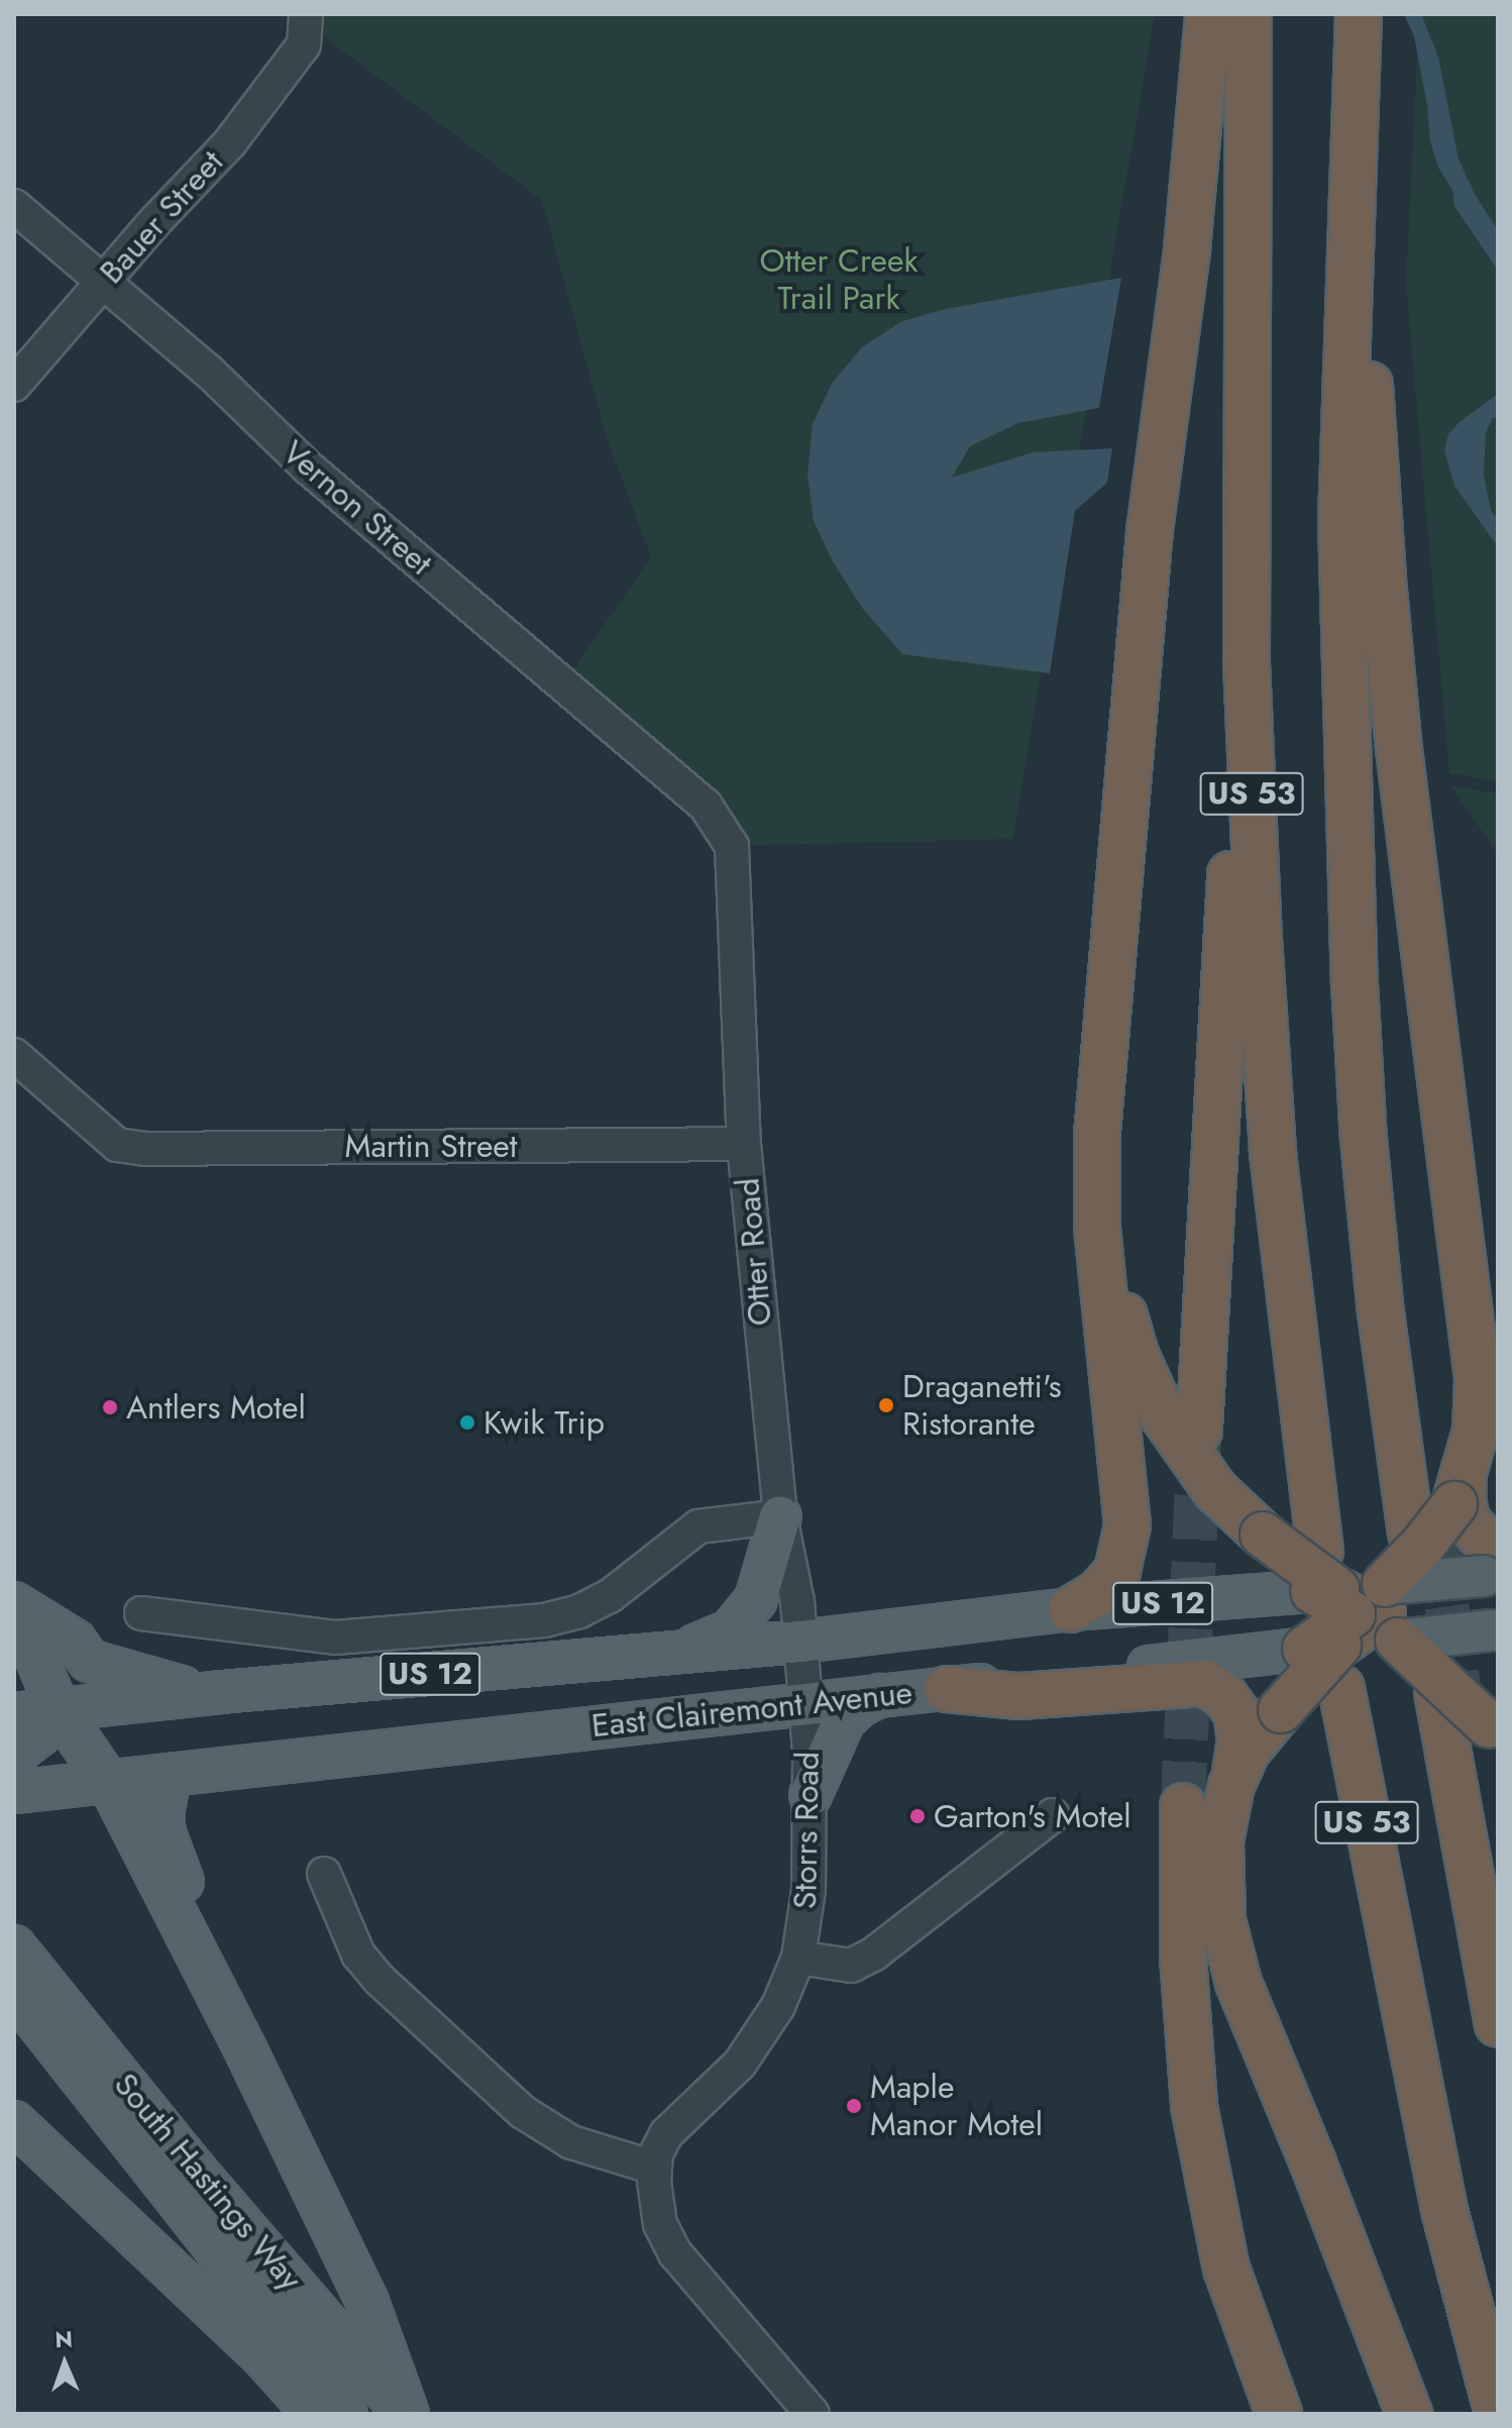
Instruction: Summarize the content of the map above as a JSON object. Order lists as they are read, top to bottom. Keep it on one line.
{"streets":{"highway":["US 53"],"main road":["US 12","East Clairemont Avenue","South Hastings Way"],"street":["Bauer Street","Vernon Street","Martin Street","Otter Road","Storrs Road"]},"crossings":[["Bauer Street","Vernon Street"],["Vernon Street","Otter Road"],["US 53","East Clairemont Avenue"],["Martin Street","Otter Road"],["Otter Road","East Clairemont Avenue"],["Otter Road","Storrs Road"],["East Clairemont Avenue","Storrs Road"]],"parks":["Otter Creek Trail Park"],"places":["Draganetti's Ristorante","Antlers Motel","Kwik Trip","Garton's Motel","Maple Manor Motel"],"north":"top"}
